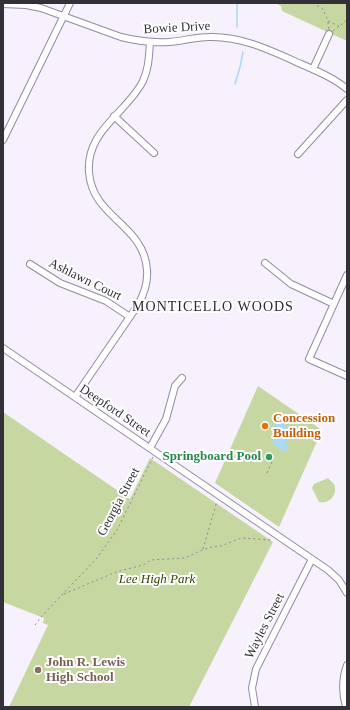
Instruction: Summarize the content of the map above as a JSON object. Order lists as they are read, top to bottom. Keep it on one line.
{"streets":{"street":["Bowie Drive","Ashlawn Court","Deepford Street","Wayles Street"],"path":["Georgia Street"]},"crossings":[["Deepford Street","Georgia Street"],["Deepford Street","Wayles Street"]],"districts":["MONTICELLO WOODS"],"parks":["Lee High Park"],"places":["Concession Building","Springboard Pool","John R. Lewis High School"]}
